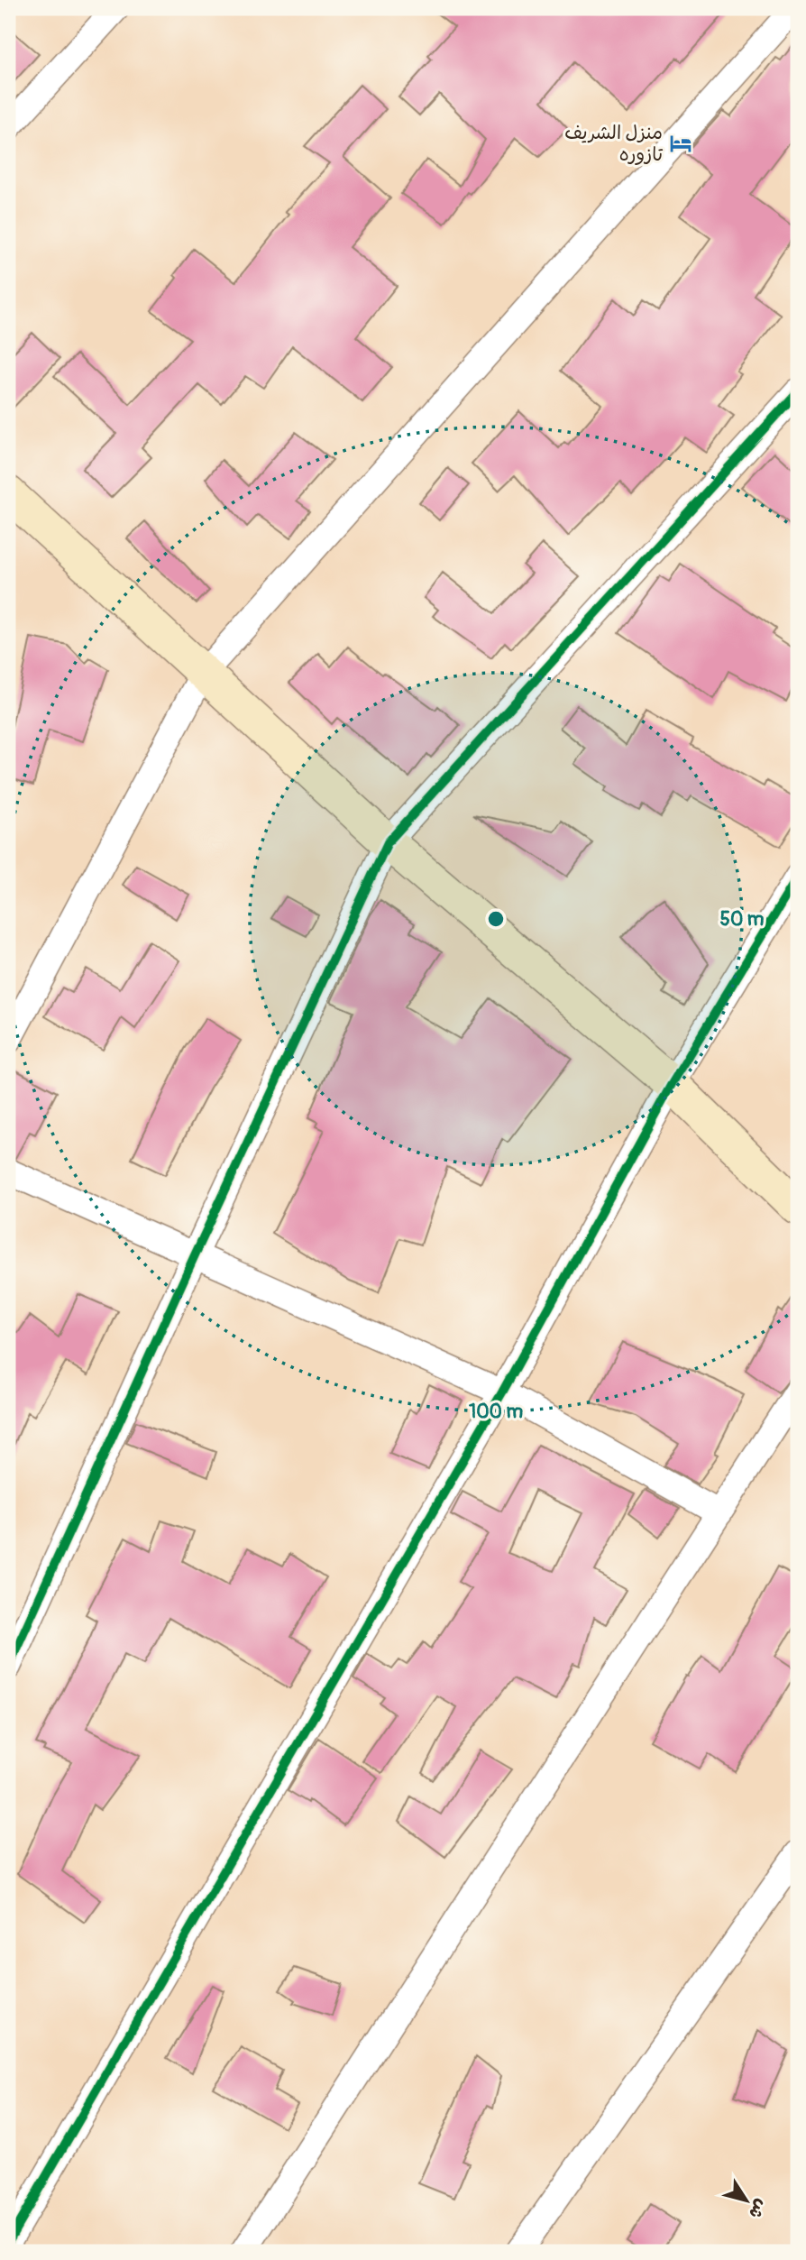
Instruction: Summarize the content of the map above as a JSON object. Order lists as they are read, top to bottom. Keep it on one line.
{"places":{"hotel":["منزل الشريف تازوره"]},"north":"bottom right","rings":["50 m","100 m"]}
